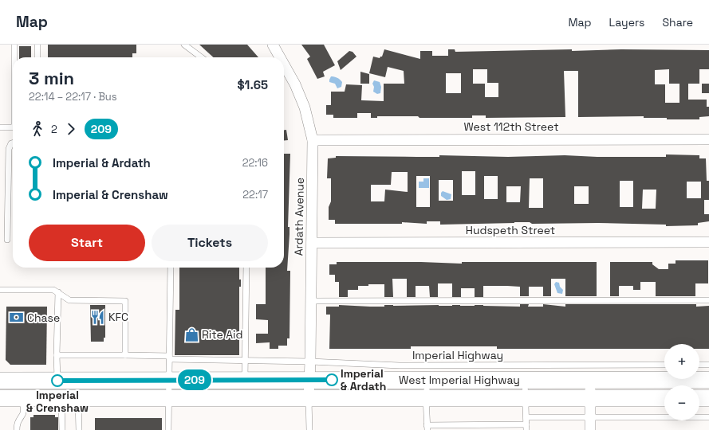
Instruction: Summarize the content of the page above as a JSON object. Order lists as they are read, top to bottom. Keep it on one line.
{"streets":{"main road":["West Imperial Highway"],"street":["West 112th Street","Ardath Avenue","Hudspeth Street"],"lane":["Imperial Highway"]},"crossings":[["West 112th Street","Ardath Avenue"],["Ardath Avenue","Hudspeth Street"],["Ardath Avenue","Imperial Highway"],["Ardath Avenue","West Imperial Highway"]],"places":{"restaurant":["KFC"],"bank":["Chase"],"shop":["Rite Aid"],"other":["Imperial & Ardath","Imperial & Crenshaw"]},"lines":["bus line 209"],"page":{"header":"Map","nav":["Map","Layers","Share"],"on_map":"209","heading":["3 min","22:14 – 22:17 · Bus","$1.65"],"legs":["2","209"],"list":[{"name":"Imperial & Ardath","value":"22:16"},{"name":"Imperial & Crenshaw","value":"22:17"}],"buttons":["Start","Tickets"],"map_buttons":["+","−"]}}
